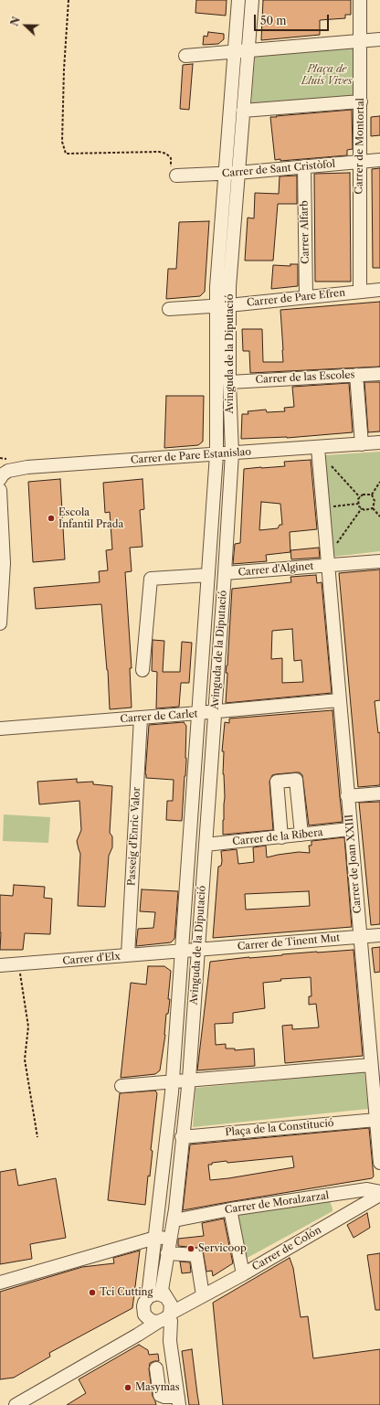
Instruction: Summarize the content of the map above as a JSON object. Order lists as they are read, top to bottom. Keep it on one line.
{"streets":{"street":["Carrer de Montortal","Carrer de Sant Cristòfol","Carrer Alfarb","Carrer de Pare Efren","Avinguda de la Diputació","Carrer de las Escoles","Carrer de Pare Estanislao","Carrer d'Alginet","Carrer de Carlet","Passeig d'Enric Valor","Carrer de la Ribera","Carrer de Joan XXIII","Carrer de Tinent Mut","Carrer d'Elx","Plaça de la Constitució","Carrer de Moralzarzal","Carrer de Colón"]},"crossings":[["Carrer de Montortal","Carrer de Sant Cristòfol"],["Carrer de Montortal","Carrer de Pare Efren"],["Carrer de Sant Cristòfol","Carrer Alfarb"],["Carrer de Sant Cristòfol","Avinguda de la Diputació"],["Carrer Alfarb","Carrer de Pare Efren"],["Carrer de Pare Efren","Avinguda de la Diputació"],["Avinguda de la Diputació","Carrer de las Escoles"],["Avinguda de la Diputació","Carrer de Pare Estanislao"],["Avinguda de la Diputació","Carrer d'Alginet"],["Avinguda de la Diputació","Carrer de Carlet"],["Avinguda de la Diputació","Carrer de la Ribera"],["Avinguda de la Diputació","Carrer de Tinent Mut"],["Avinguda de la Diputació","Carrer d'Elx"],["Avinguda de la Diputació","Plaça de la Constitució"],["Avinguda de la Diputació","Carrer de Moralzarzal"],["Avinguda de la Diputació","Carrer de Colón"],["Carrer de Pare Estanislao","Carrer de Joan XXIII"],["Carrer d'Alginet","Carrer de Joan XXIII"],["Carrer de Carlet","Passeig d'Enric Valor"],["Carrer de Carlet","Carrer de Joan XXIII"],["Passeig d'Enric Valor","Carrer d'Elx"],["Carrer de la Ribera","Carrer de Joan XXIII"],["Carrer de Joan XXIII","Carrer de Tinent Mut"],["Carrer de Joan XXIII","Plaça de la Constitució"],["Carrer de Tinent Mut","Carrer d'Elx"],["Carrer de Moralzarzal","Carrer de Colón"]],"parks":["Plaça de Lluís Vives"],"places":["Escola Infantil Prada","Servicoop","Tci Cutting","Masymas"],"scale_bar":"50 m","north":"left"}
